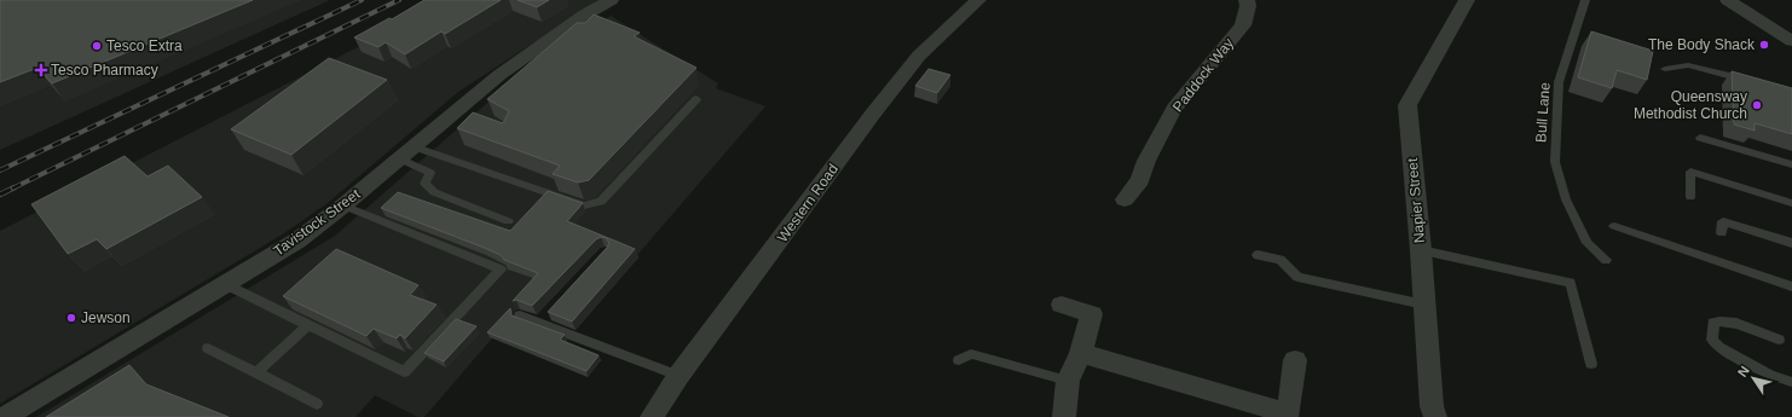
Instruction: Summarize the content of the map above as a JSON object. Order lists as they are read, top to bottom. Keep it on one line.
{"streets":{"street":["Paddock Way","Napier Street","Western Road","Tavistock Street"],"lane":["Bull Lane"]},"places":{"other":["The Body Shack","Tesco Extra","Queensway Methodist Church","Jewson"],"health":["Tesco Pharmacy"]},"north":"top left"}
